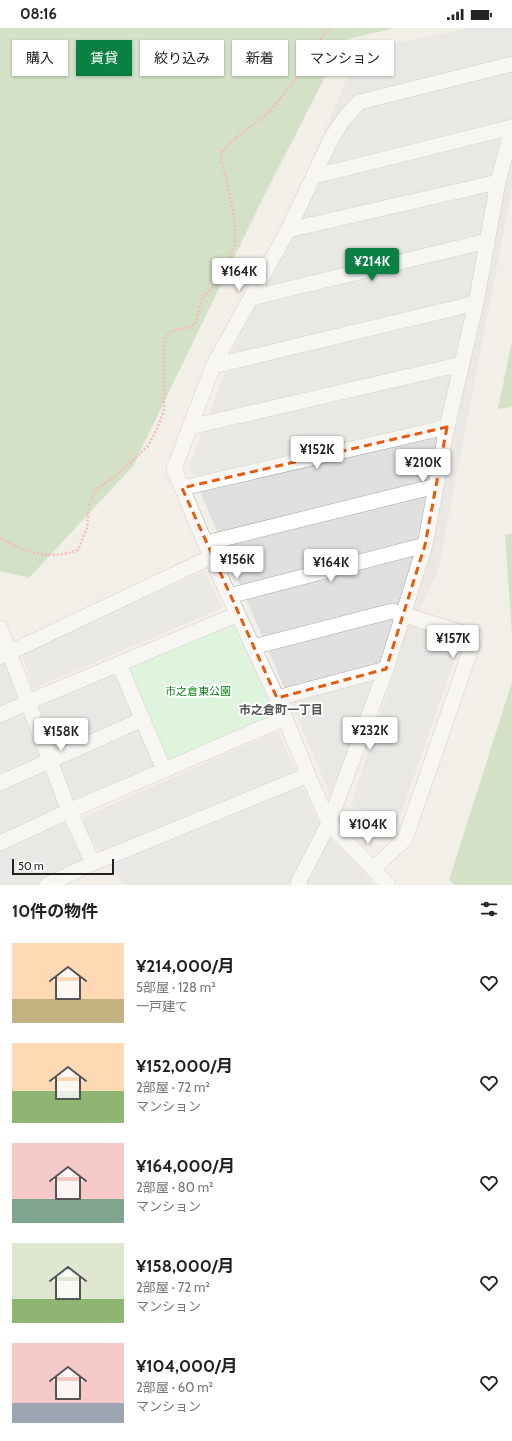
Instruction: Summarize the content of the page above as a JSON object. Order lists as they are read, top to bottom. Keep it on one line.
{"districts":["市之倉町一丁目"],"parks":["市之倉東公園"],"scale_bar":"50 m","page":{"status":"08:16","chip":["購入","賃貸","絞り込み","新着","マンション"],"price":["¥214K","¥164K","¥152K","¥210K","¥156K","¥164K","¥157K","¥232K","¥158K","¥104K"],"scale":"50 m","heading":"10件の物件","list":[{"name":"¥214,000/月","note":"5部屋 · 128 m² · 一戸建て"},{"name":"¥152,000/月","note":"2部屋 · 72 m² · マンション"},{"name":"¥164,000/月","note":"2部屋 · 80 m² · マンション"},{"name":"¥158,000/月","note":"2部屋 · 72 m² · マンション"},{"name":"¥104,000/月","note":"2部屋 · 60 m² · マンション"}]}}
